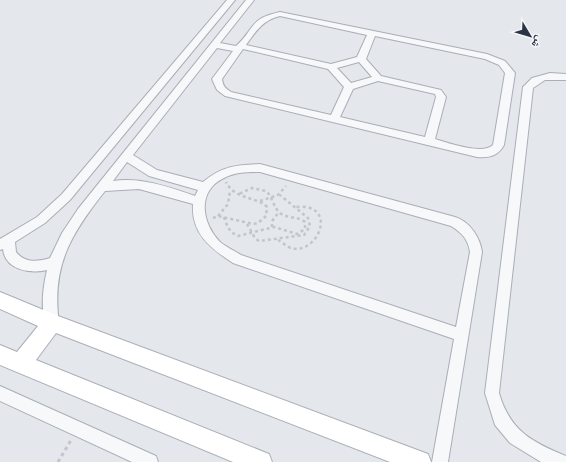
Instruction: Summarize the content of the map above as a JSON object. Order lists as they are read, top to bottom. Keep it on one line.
{"north":"bottom right"}
